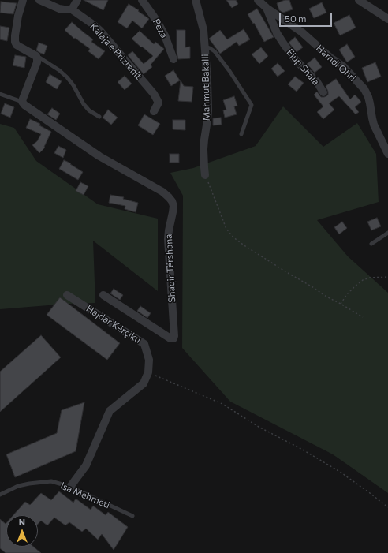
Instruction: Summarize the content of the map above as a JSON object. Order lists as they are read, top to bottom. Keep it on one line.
{"streets":{"street":["Peza","Kalaja e Prizrenit","Hamdi Ohri","Ejup Shala","Mahmut Bakalli","Shaqir Tërshana","Hajdar Kërçiku"],"lane":["Isa Mehmeti"]},"crossings":[["Hamdi Ohri","Ejup Shala"]],"scale_bar":"50 m","north":"top"}
